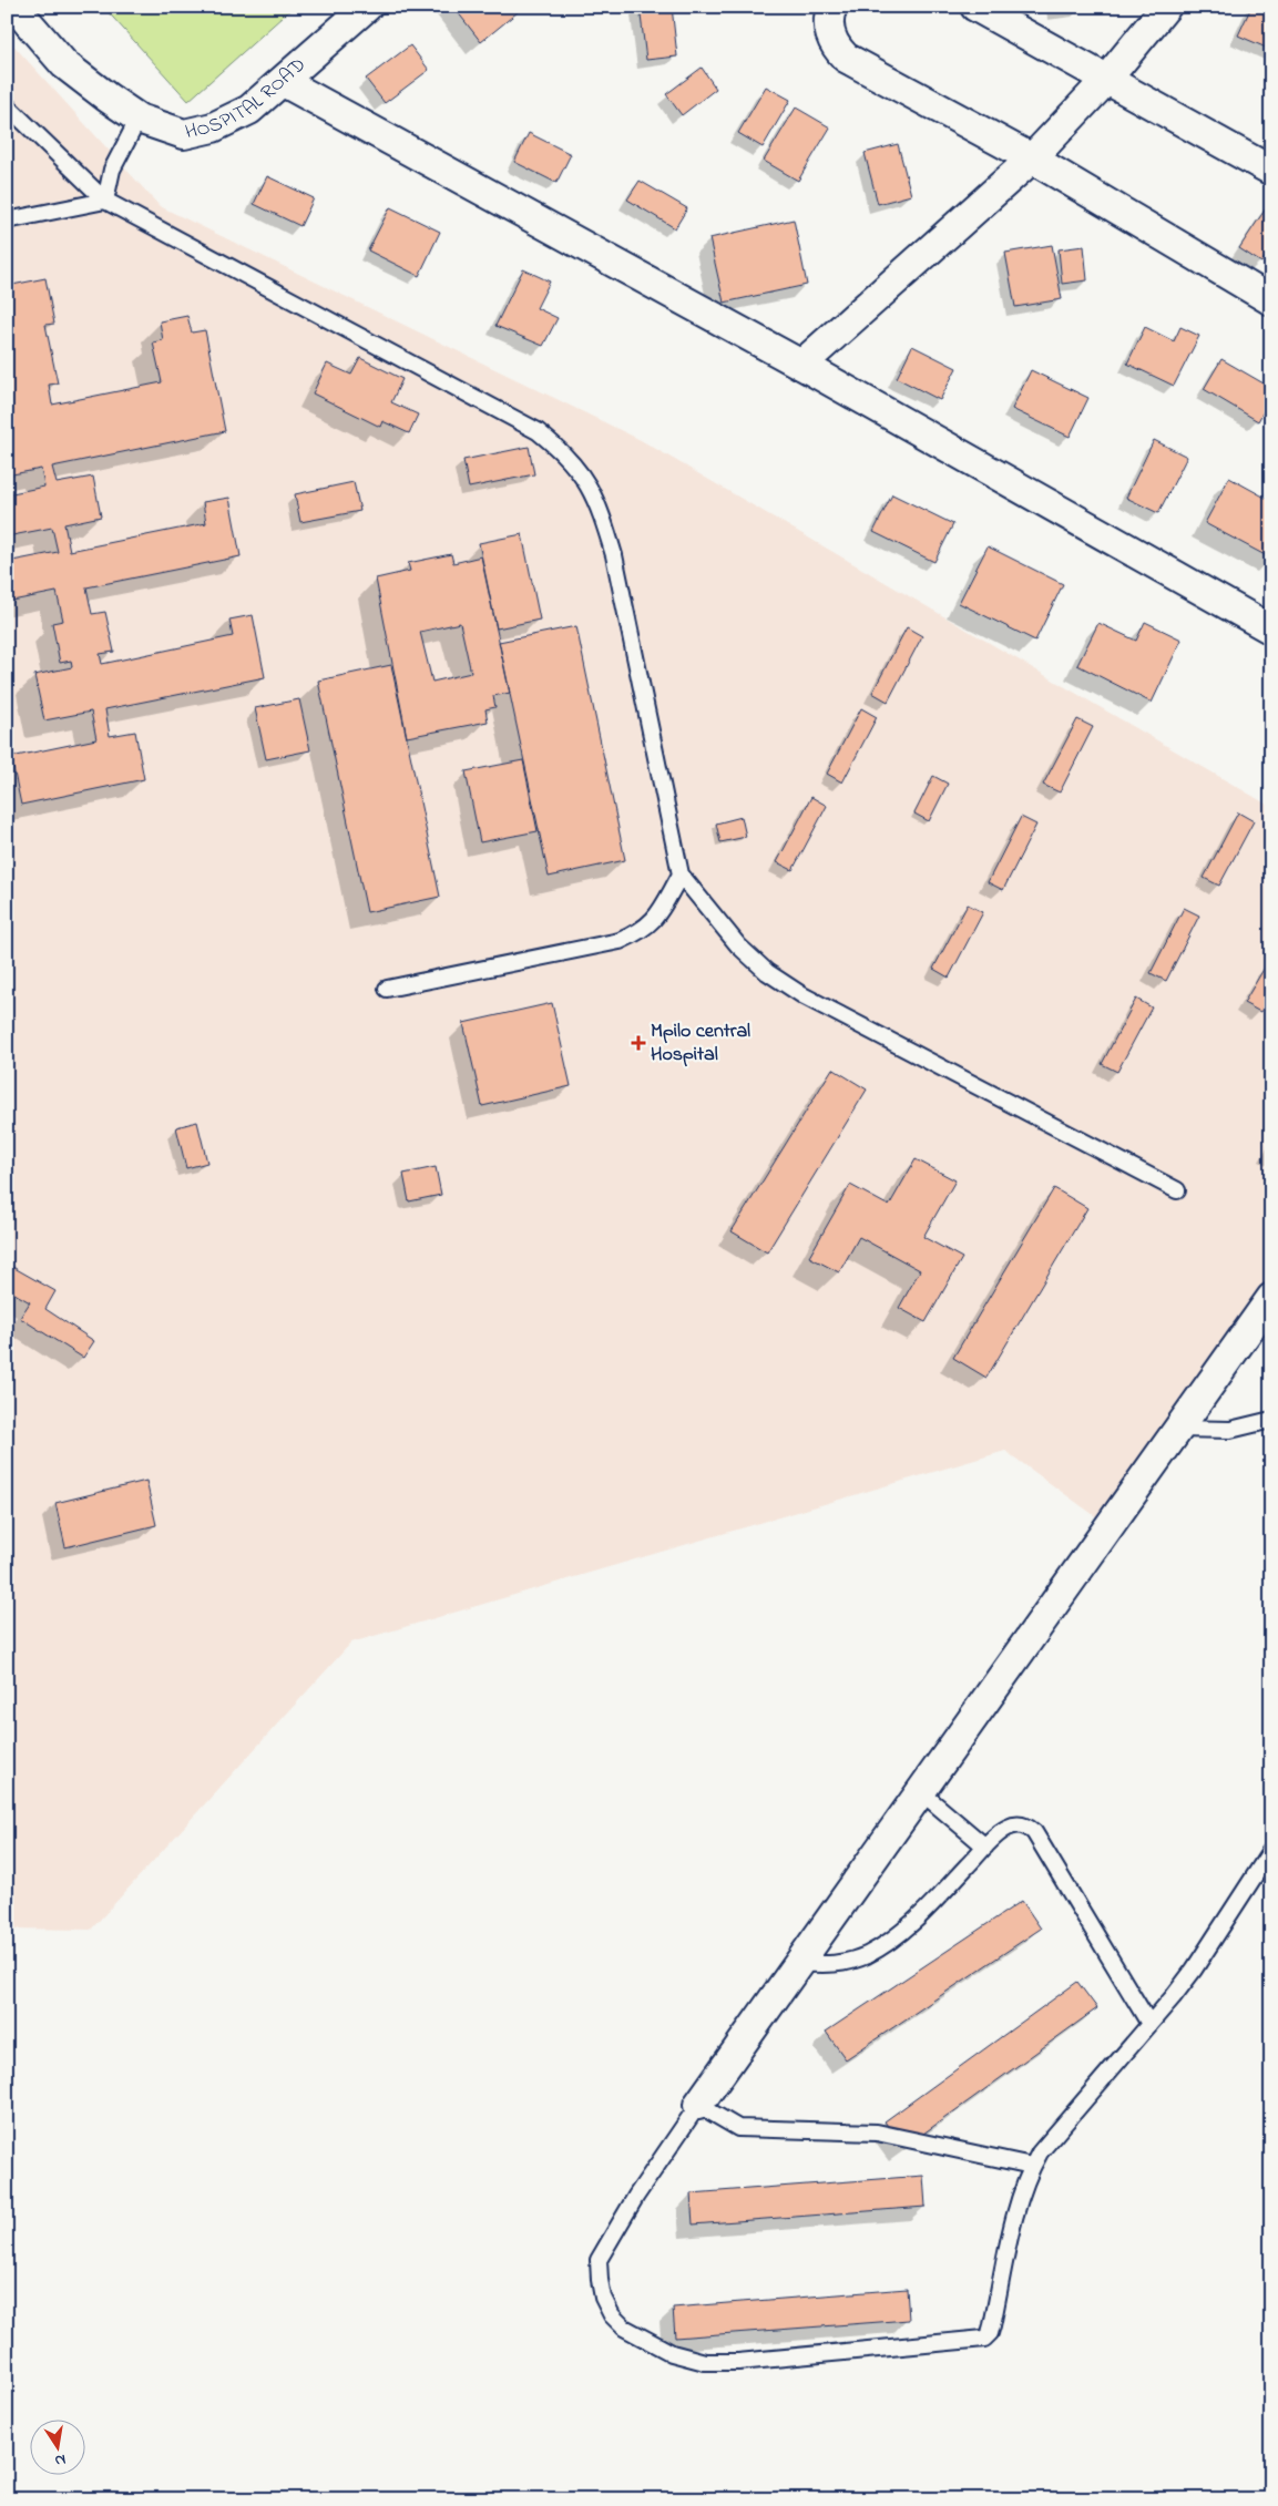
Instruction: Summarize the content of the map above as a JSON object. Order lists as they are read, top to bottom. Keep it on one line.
{"streets":{"street":["HOSPITAL ROAD"]},"places":{"health":["Mpilo central Hospital"]},"north":"bottom"}
